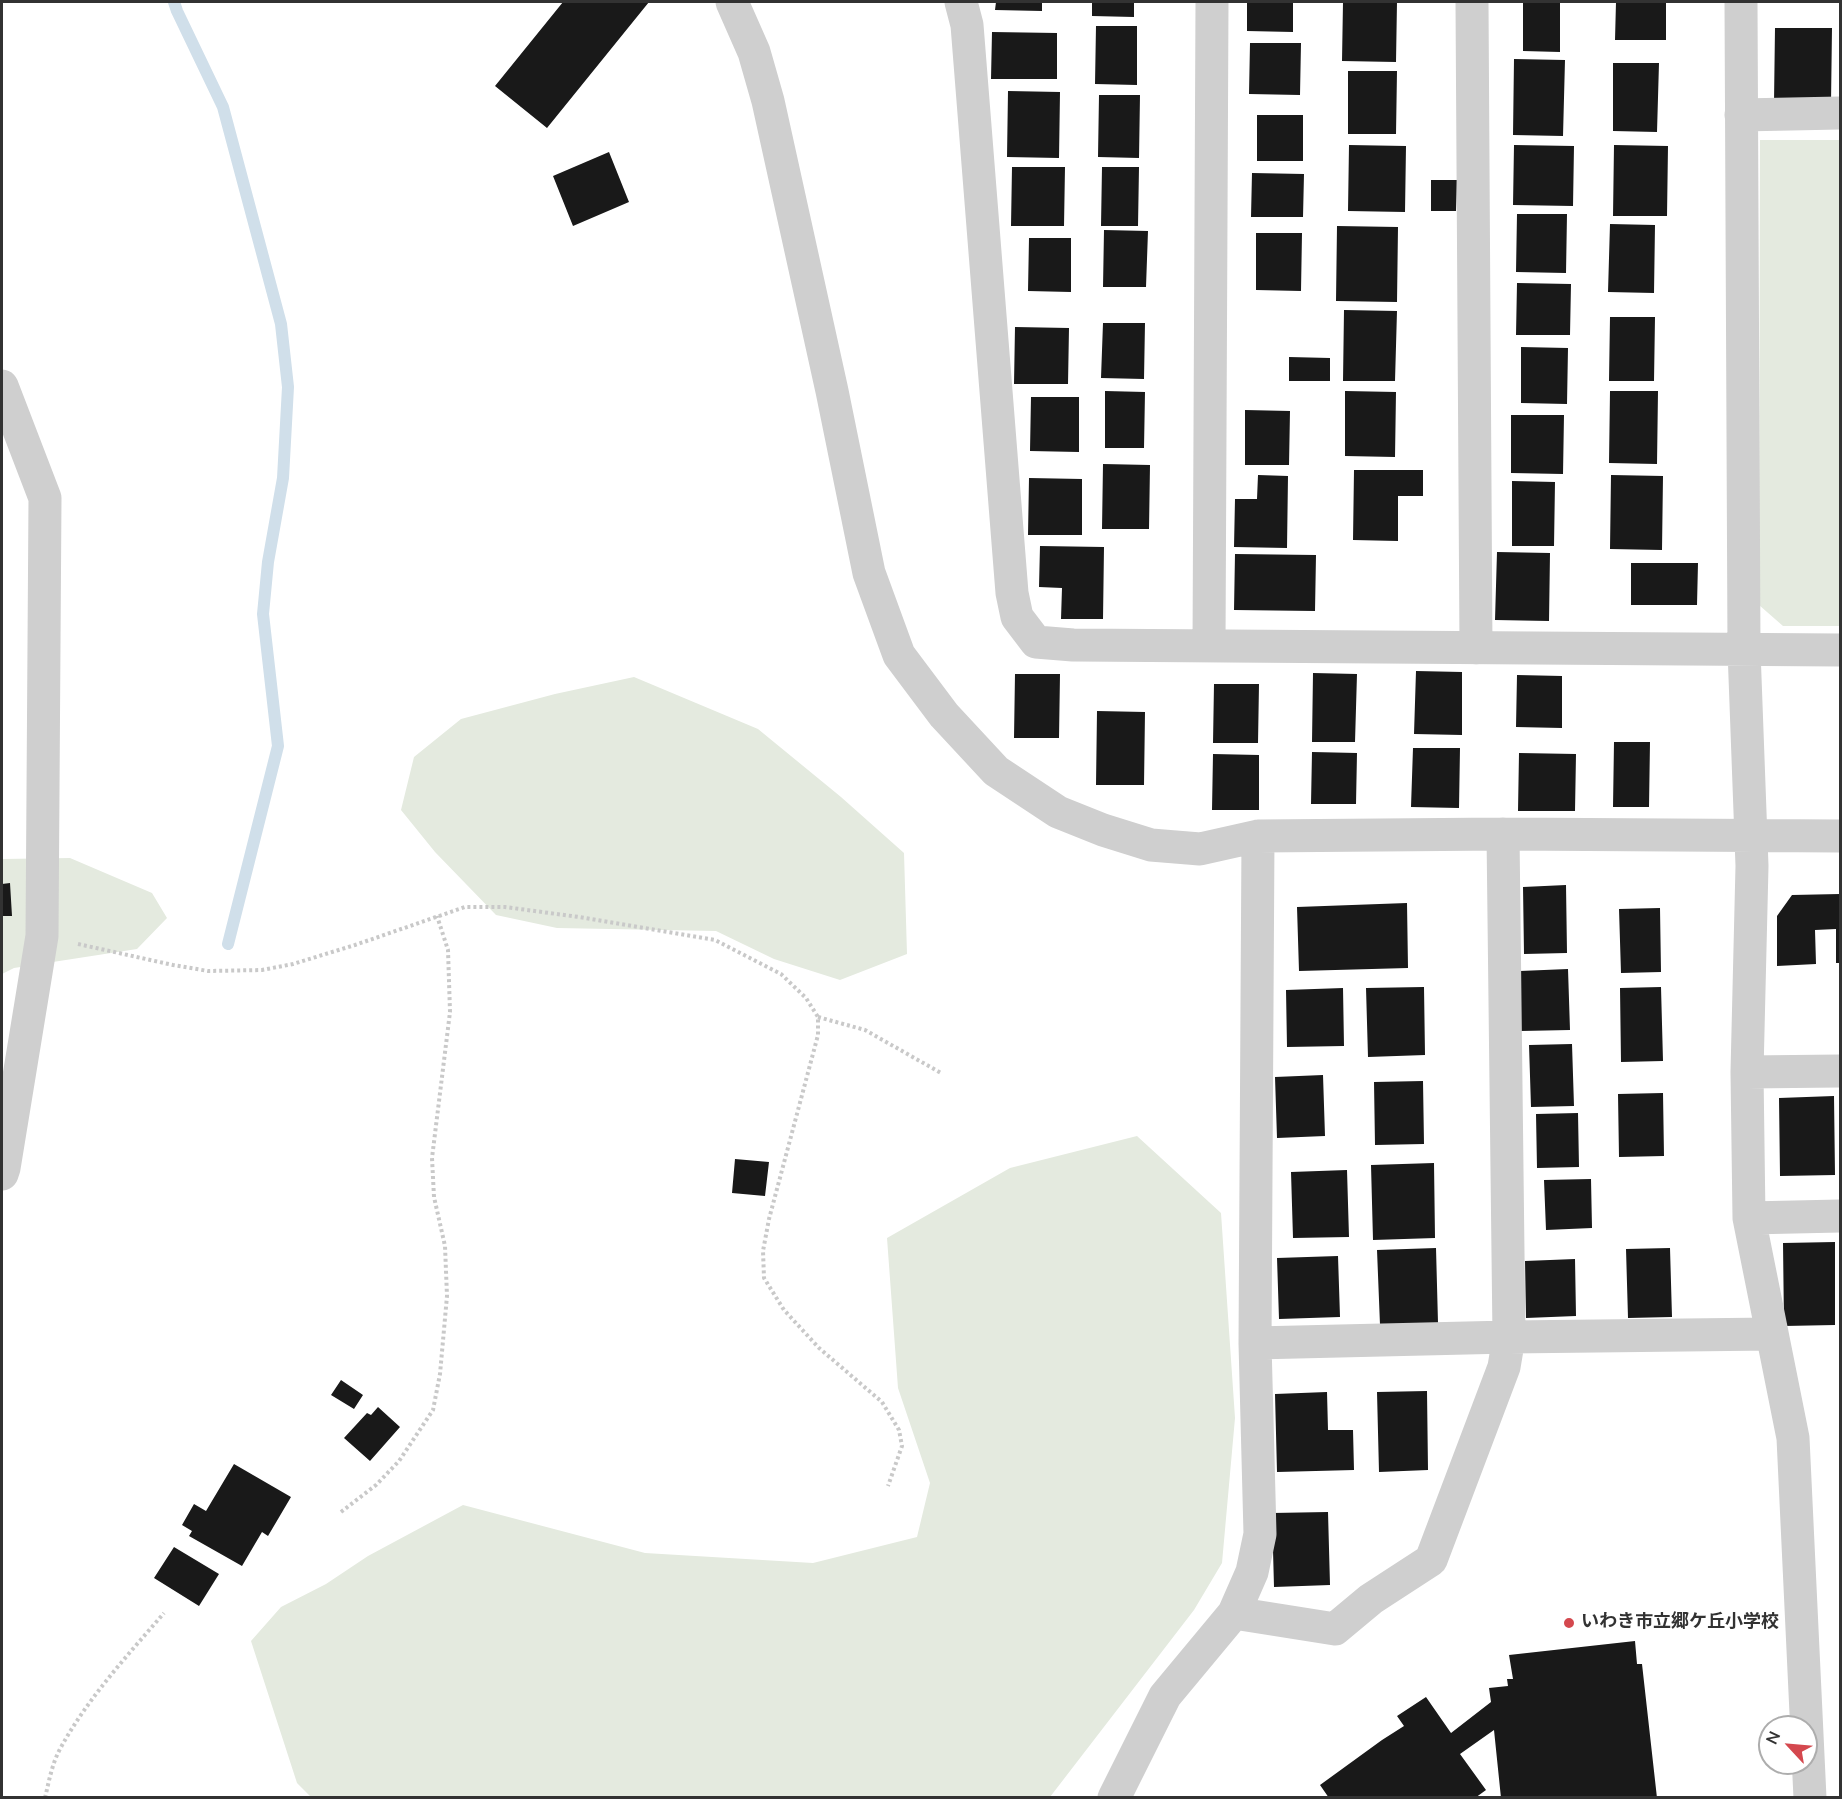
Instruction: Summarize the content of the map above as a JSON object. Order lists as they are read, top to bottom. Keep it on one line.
{"places":["いわき市立郷ケ丘小学校"],"north":"top left"}
